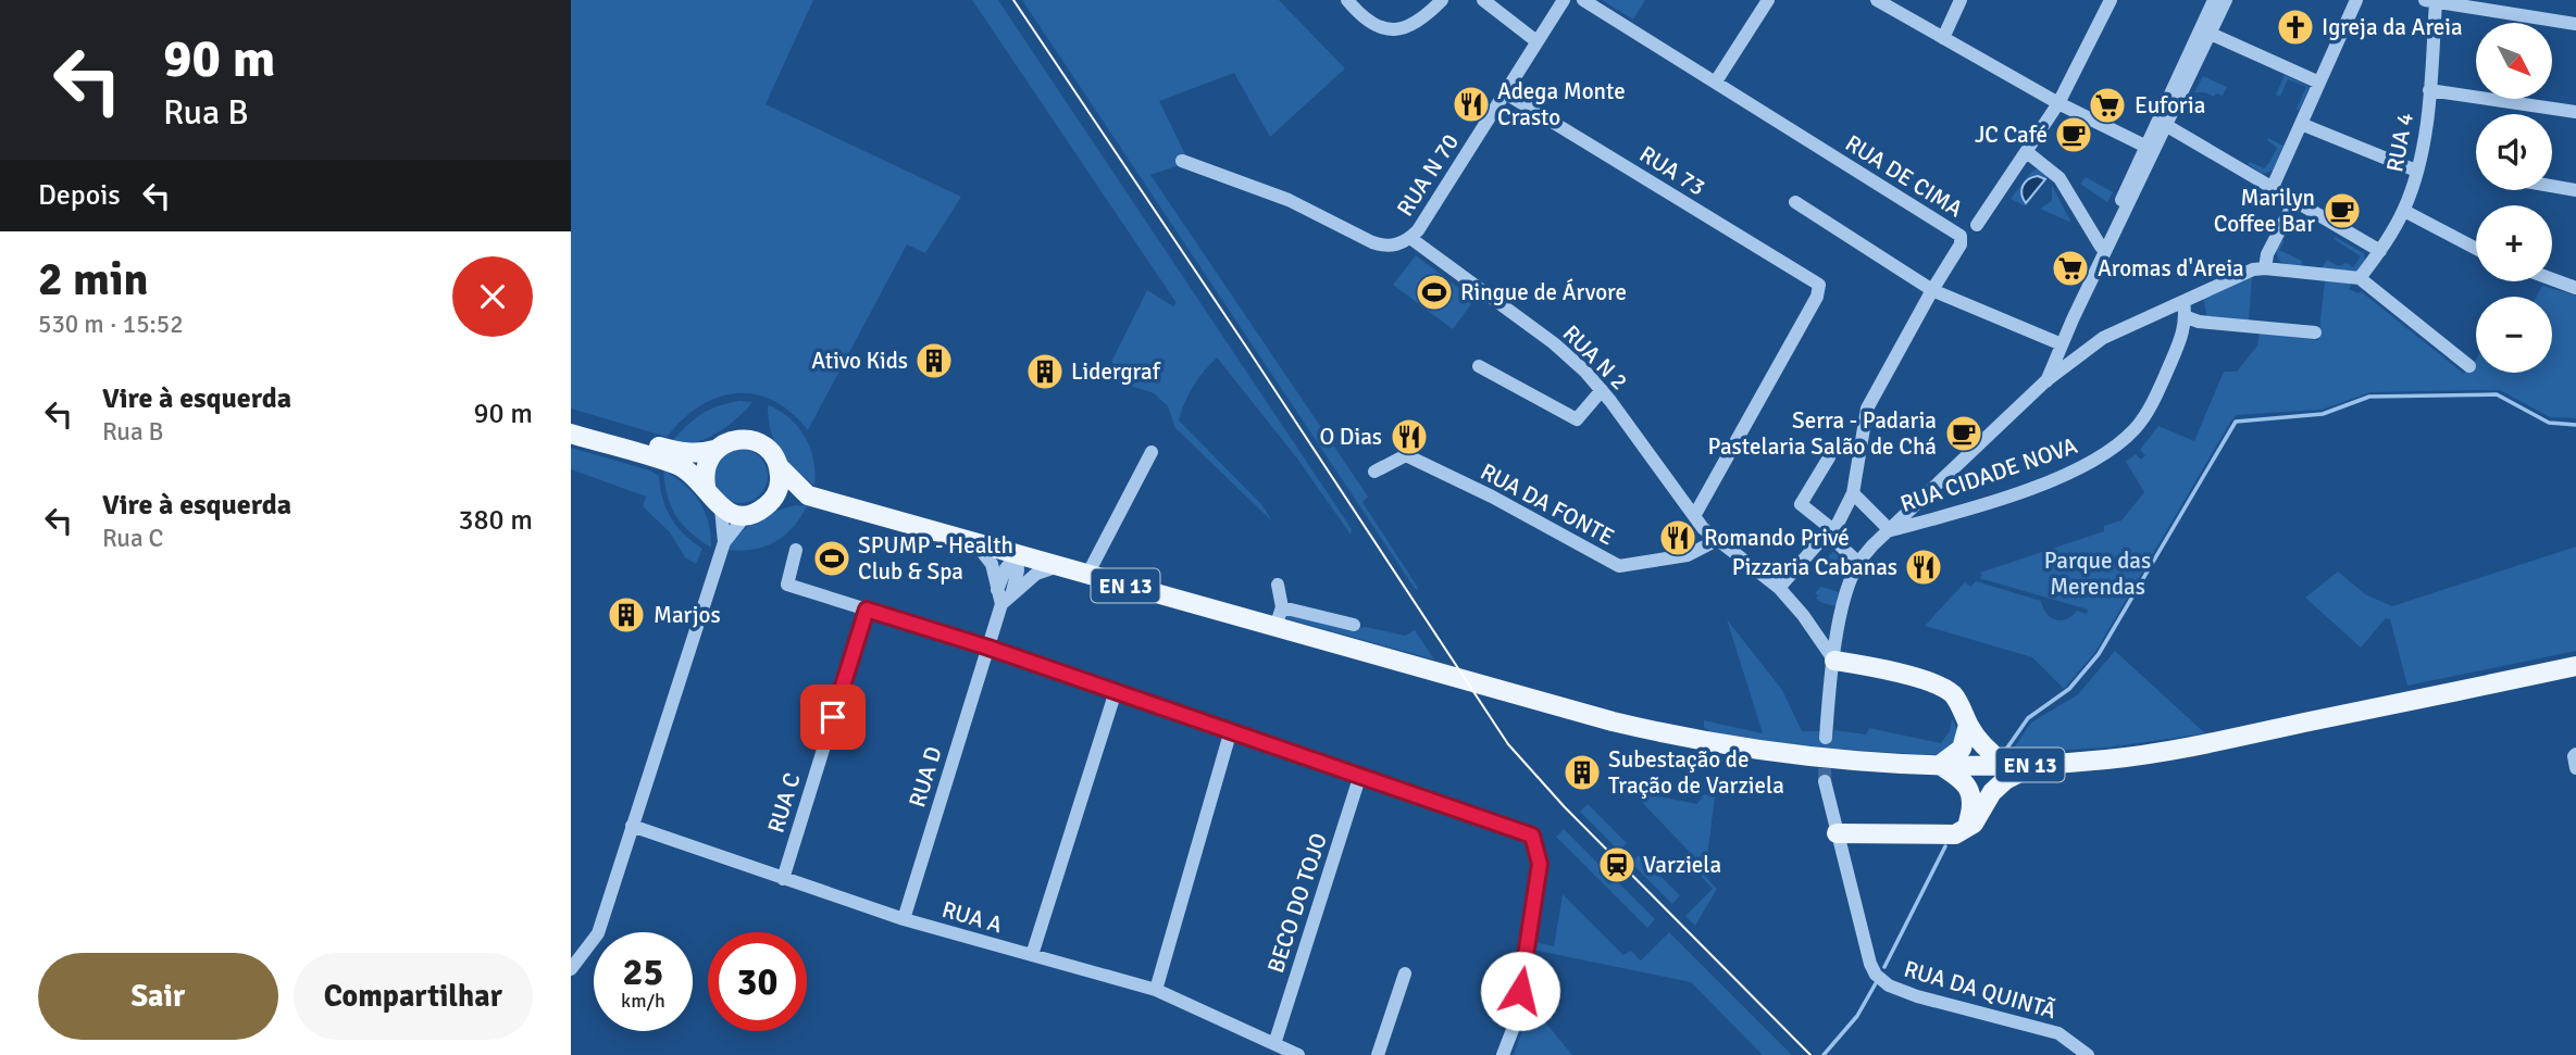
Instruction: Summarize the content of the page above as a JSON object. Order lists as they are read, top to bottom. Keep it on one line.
{"streets":{"main road":["EN 13"],"street":["RUA 4","RUA 73","RUA N 70","RUA DE CIMA","RUA N 2","RUA CIDADE NOVA","RUA DA FONTE","RUA D","RUA C","BECO DO TOJO","RUA A","RUA DA QUINTÃ"]},"crossings":[["RUA 73","RUA N 70"],["RUA 73","RUA N 2"],["RUA N 70","RUA N 2"],["RUA N 2","RUA DA FONTE"],["EN 13","RUA D"],["RUA D","RUA A"],["RUA C","RUA A"],["BECO DO TOJO","RUA A"]],"parks":["Parque das Merendas"],"places":{"church":["Igreja da Areia"],"restaurant":["Adega Monte Crasto","O Dias","Romando Privé","Pizzaria Cabanas"],"supermarket":["Euforia","Aromas d'Areia"],"cafe":["JC Café","Marilyn Coffee Bar","Serra - Padaria Pastelaria Salão de Chá"],"sports":["Ringue de Árvore","SPUMP - Health Club & Spa"],"building":["Ativo Kids","Lidergraf","Marjos","Subestação de Tração de Varziela"],"station":["Varziela"]},"north":"bottom right","page":{"turn":["90 m","Rua B"],"map_buttons":["+","−"],"then":"Depois","heading":["2 min","530 m · 15:52"],"list":[{"name":"Vire à esquerda","note":"Rua B","value":"90 m"},{"name":"Vire à esquerda","note":"Rua C","value":"380 m"}],"speed":"25 km/h","limit":"30","buttons":["Sair","Compartilhar"]}}
